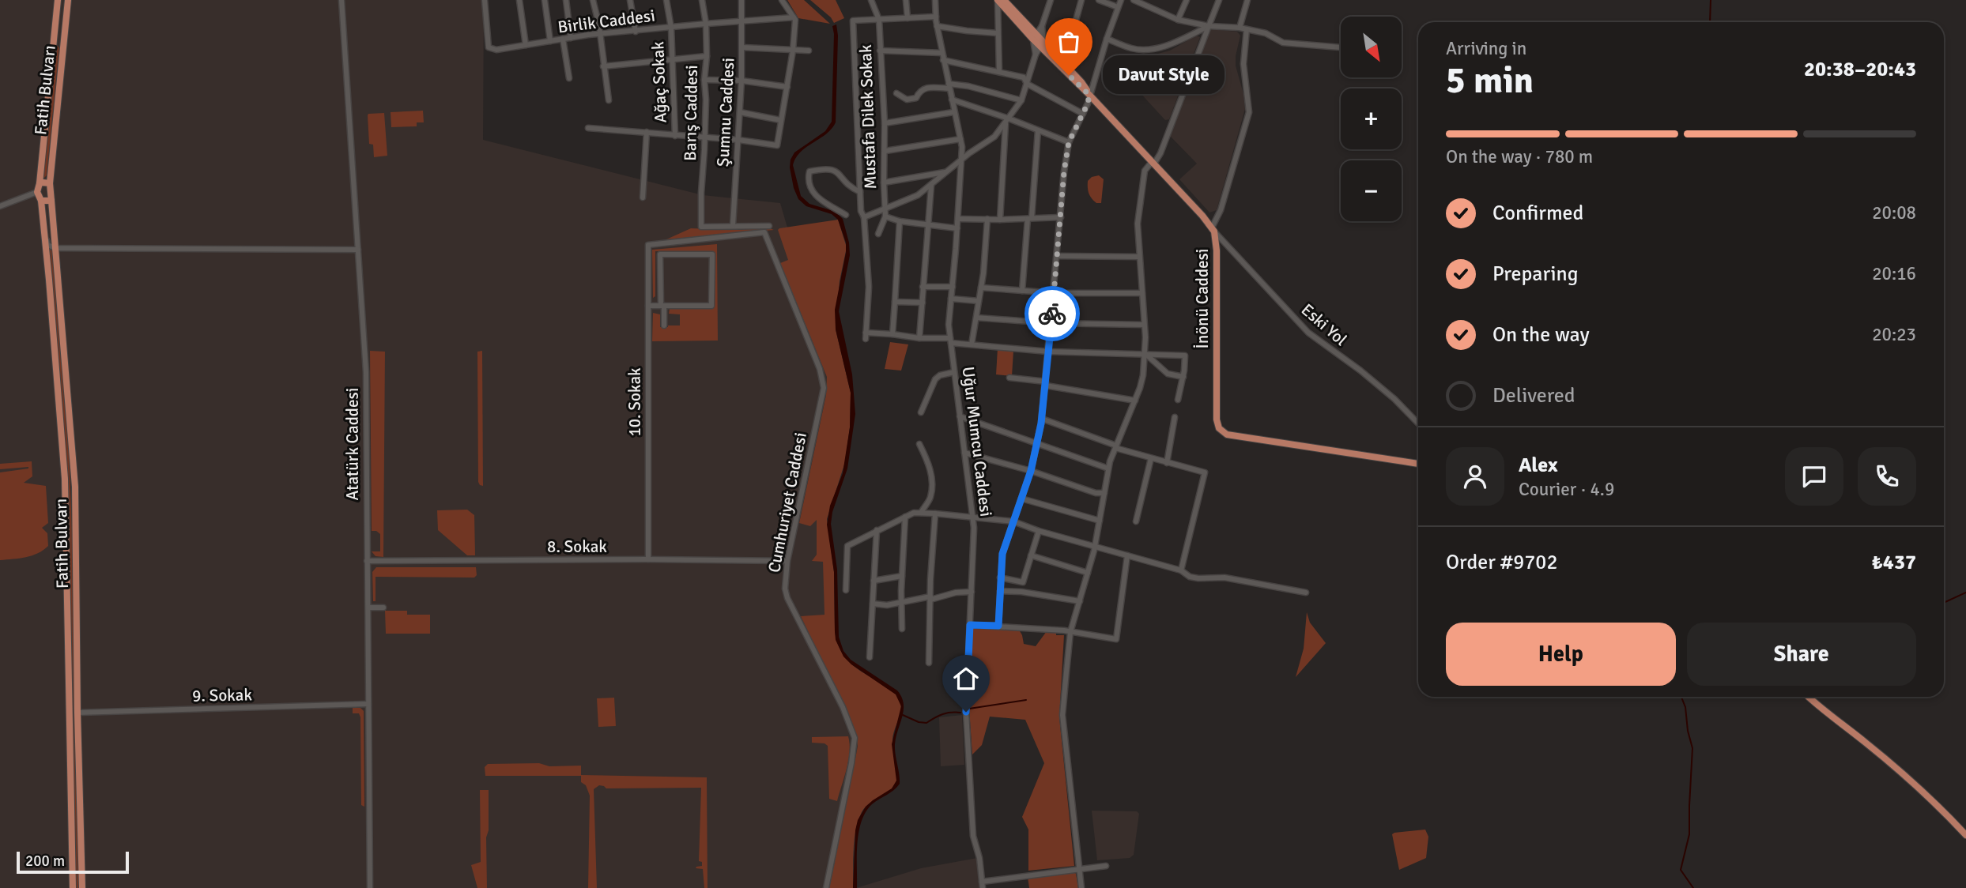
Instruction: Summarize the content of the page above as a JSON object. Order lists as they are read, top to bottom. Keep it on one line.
{"streets":{"main road":["Fatih Bulvarı","İnönü Caddesi"],"street":["Birlik Caddesi","Ağaç Sokak","Şumnu Caddesi","Barış Caddesi","Mustafa Dilek Sokak","Eski Yol","10. Sokak","Uğur Mumcu Caddesi","Atatürk Caddesi","Cumhuriyet Caddesi","8. Sokak","9. Sokak"]},"crossings":[["Birlik Caddesi","Ağaç Sokak"],["Birlik Caddesi","Şumnu Caddesi"],["Birlik Caddesi","Barış Caddesi"],["Fatih Bulvarı","9. Sokak"],["İnönü Caddesi","Eski Yol"],["10. Sokak","Cumhuriyet Caddesi"],["10. Sokak","8. Sokak"],["Atatürk Caddesi","8. Sokak"],["Atatürk Caddesi","9. Sokak"],["Cumhuriyet Caddesi","8. Sokak"]],"places":["Davut Style"],"scale_bar":"200 m","north":"bottom right","page":{"map_buttons":["+","−"],"heading":["5 min","Arriving in","20:38–20:43"],"panel":["Alex","Courier · 4.9","Order #9702","₺437"],"bubble":"Davut Style","bar":"On the way · 780 m","list":[["Confirmed","20:08"],["Preparing","20:16"],["On the way","20:23"],"Delivered"],"buttons":["Help","Share"],"scale":"200 m"}}
